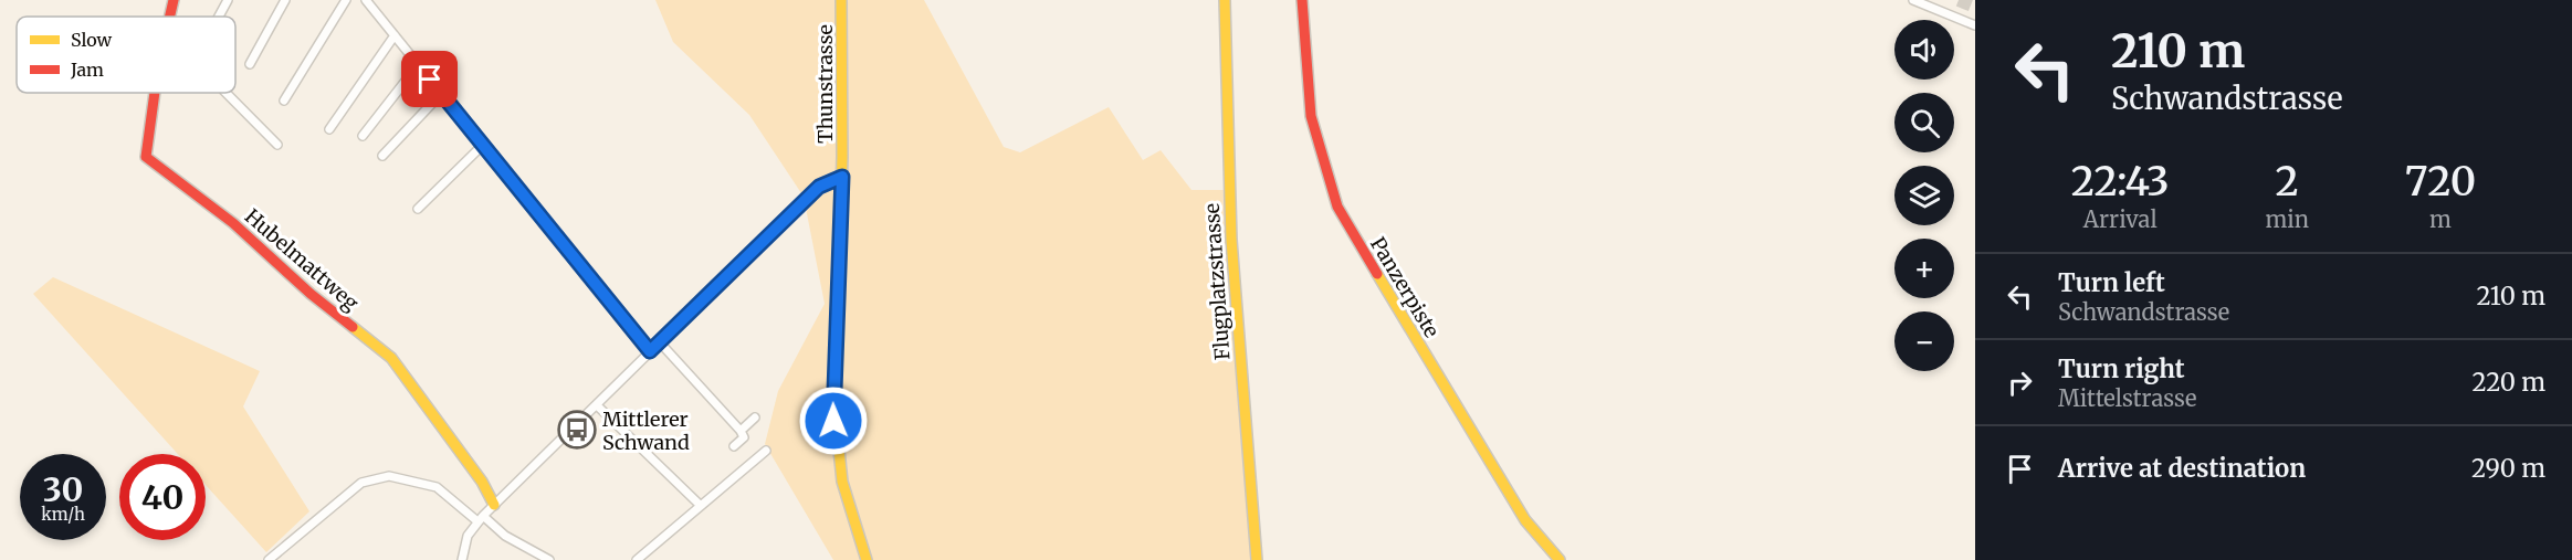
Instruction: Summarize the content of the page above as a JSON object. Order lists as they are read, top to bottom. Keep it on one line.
{"streets":{"street":["Thunstrasse","Hubelmattweg","Flugplatzstrasse","Panzerpiste"]},"places":{"bus stop":["Mittlerer Schwand"]},"legend":["Slow","Jam"],"page":{"turn":["210 m","Schwandstrasse"],"map_buttons":["+","−"],"eta":["22:43","Arrival","2","min","720","m"],"list":[{"name":"Turn left","note":"Schwandstrasse","value":"210 m"},{"name":"Turn right","note":"Mittelstrasse","value":"220 m"},{"name":"Arrive at destination","value":"290 m"}],"speed":"30 km/h","limit":"40"}}
